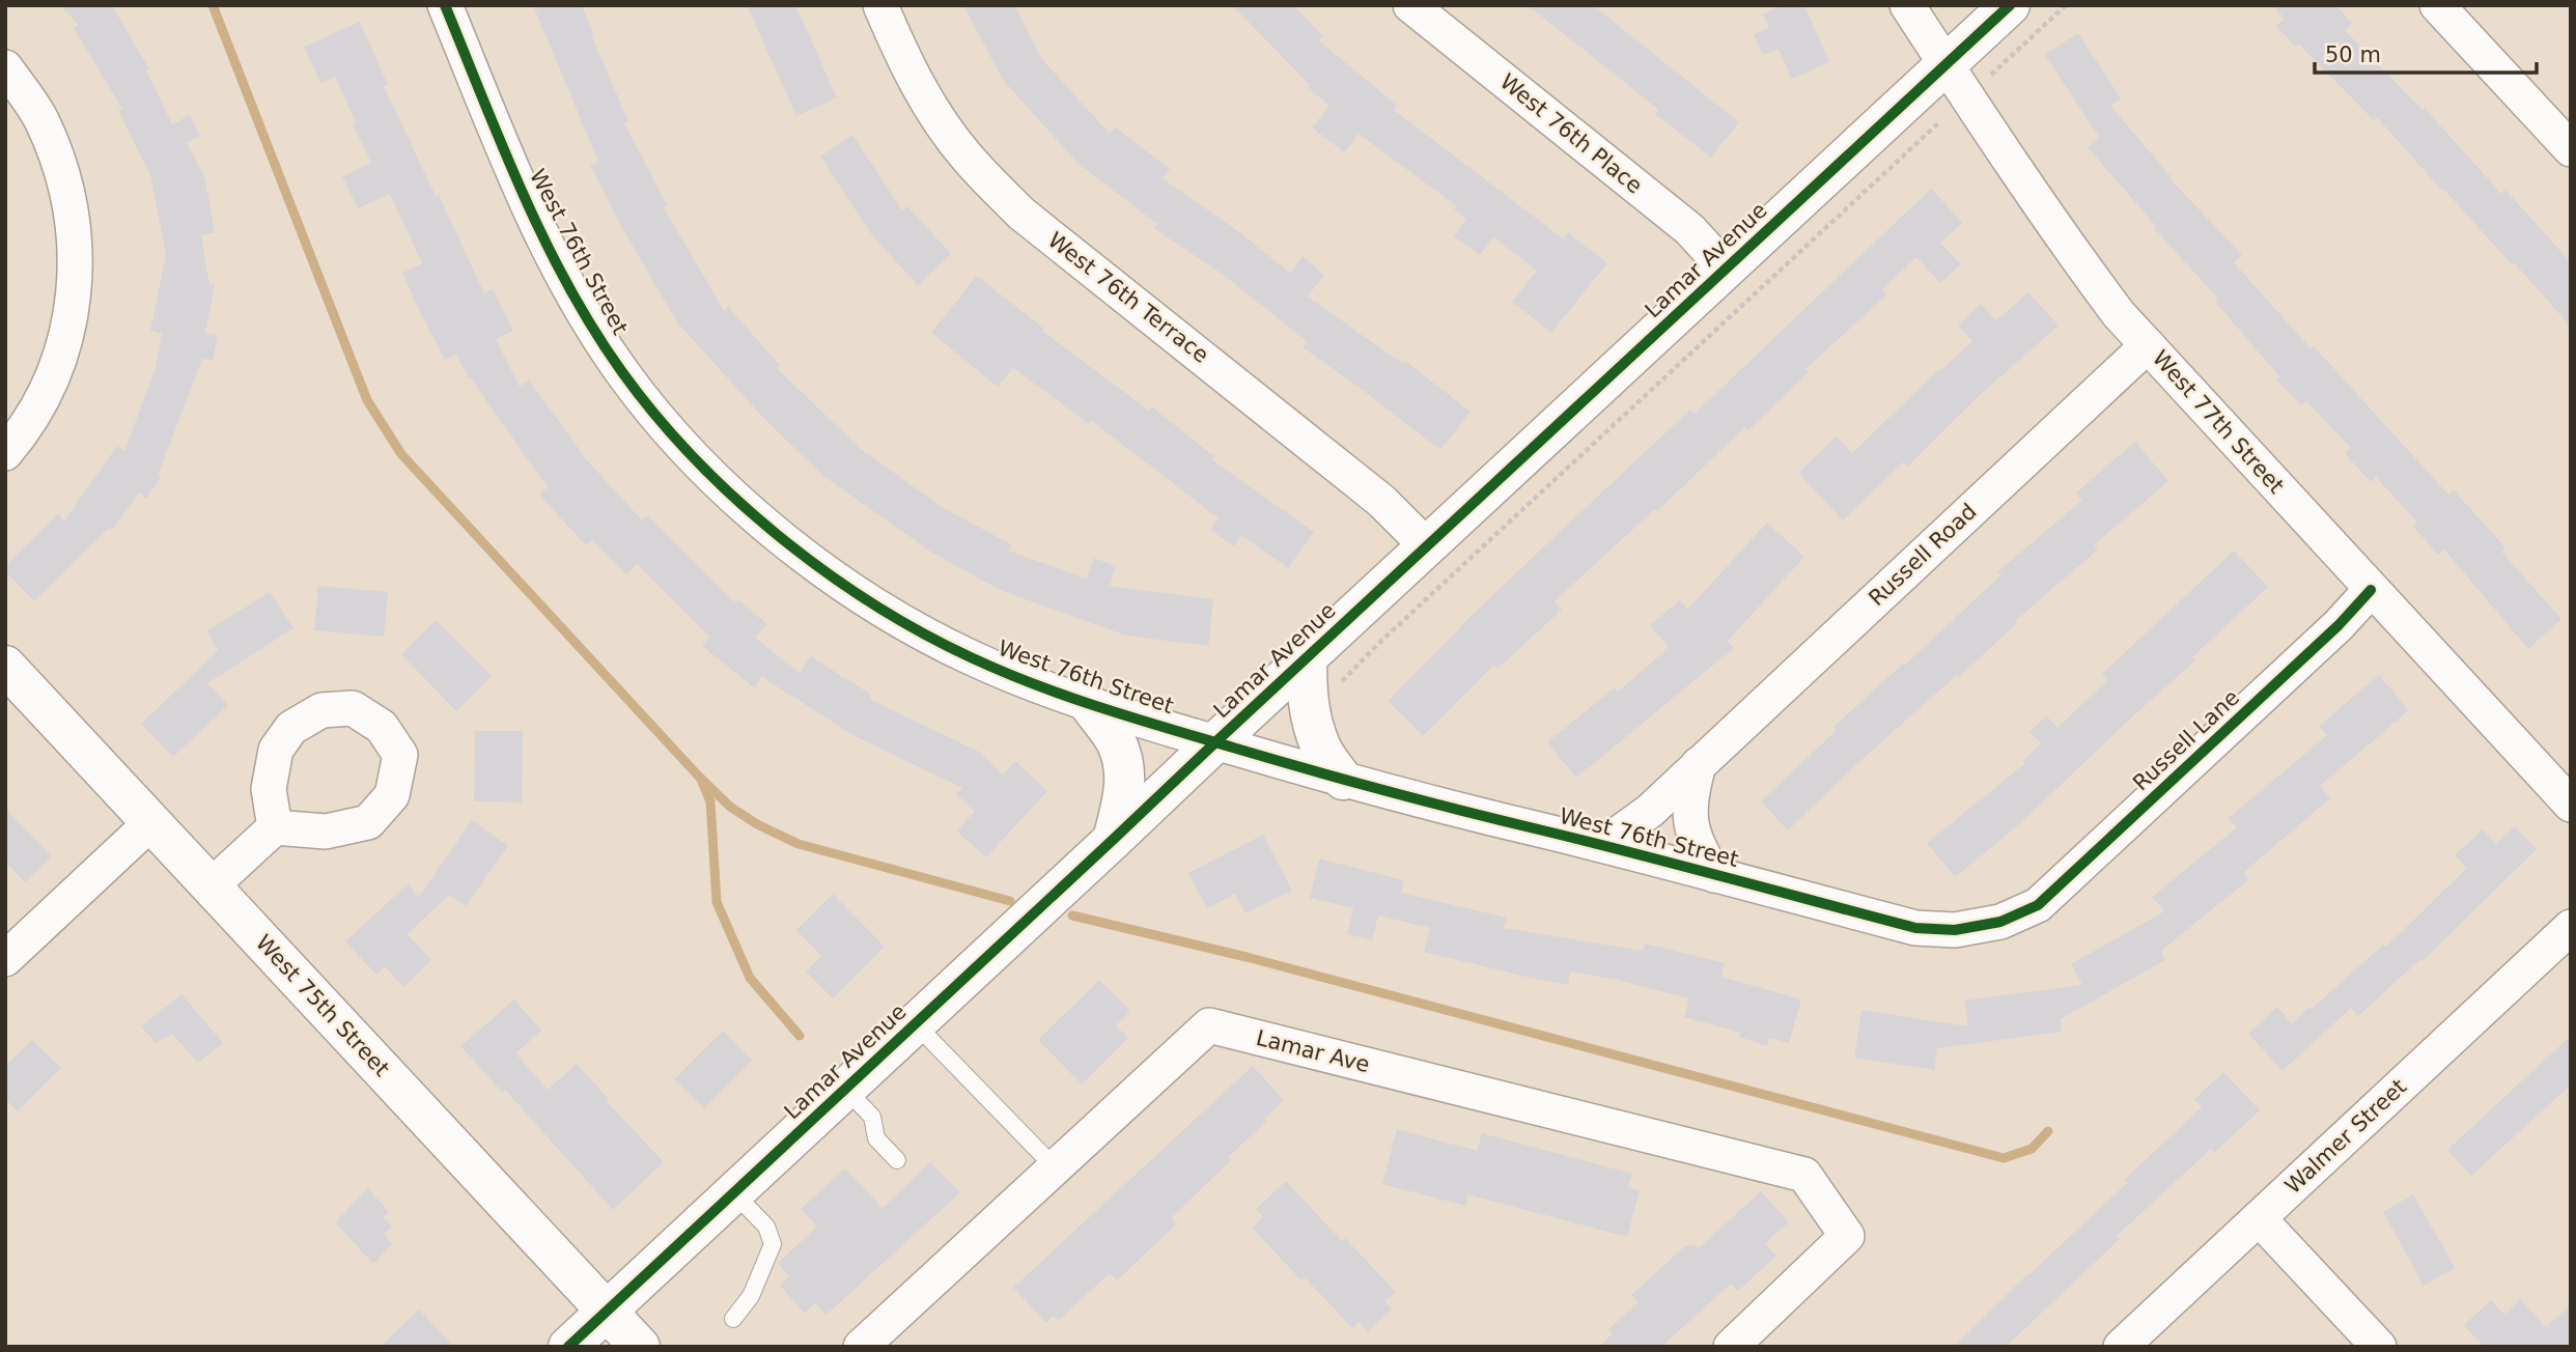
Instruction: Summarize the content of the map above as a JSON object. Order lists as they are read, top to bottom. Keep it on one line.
{"streets":{"street":["West 76th Place","West 76th Street","Lamar Avenue","West 76th Terrace","West 77th Street","Russell Road","Russell Lane","West 75th Street","Lamar Ave","Walmer Street"]},"crossings":[["West 76th Place","Lamar Avenue"],["West 76th Street","Lamar Avenue"],["West 76th Street","Russell Road"],["West 76th Street","Russell Lane"],["Lamar Avenue","West 76th Terrace"],["Lamar Avenue","West 77th Street"],["Lamar Avenue","West 75th Street"],["West 77th Street","Russell Road"],["West 77th Street","Russell Lane"]],"scale_bar":"50 m"}
